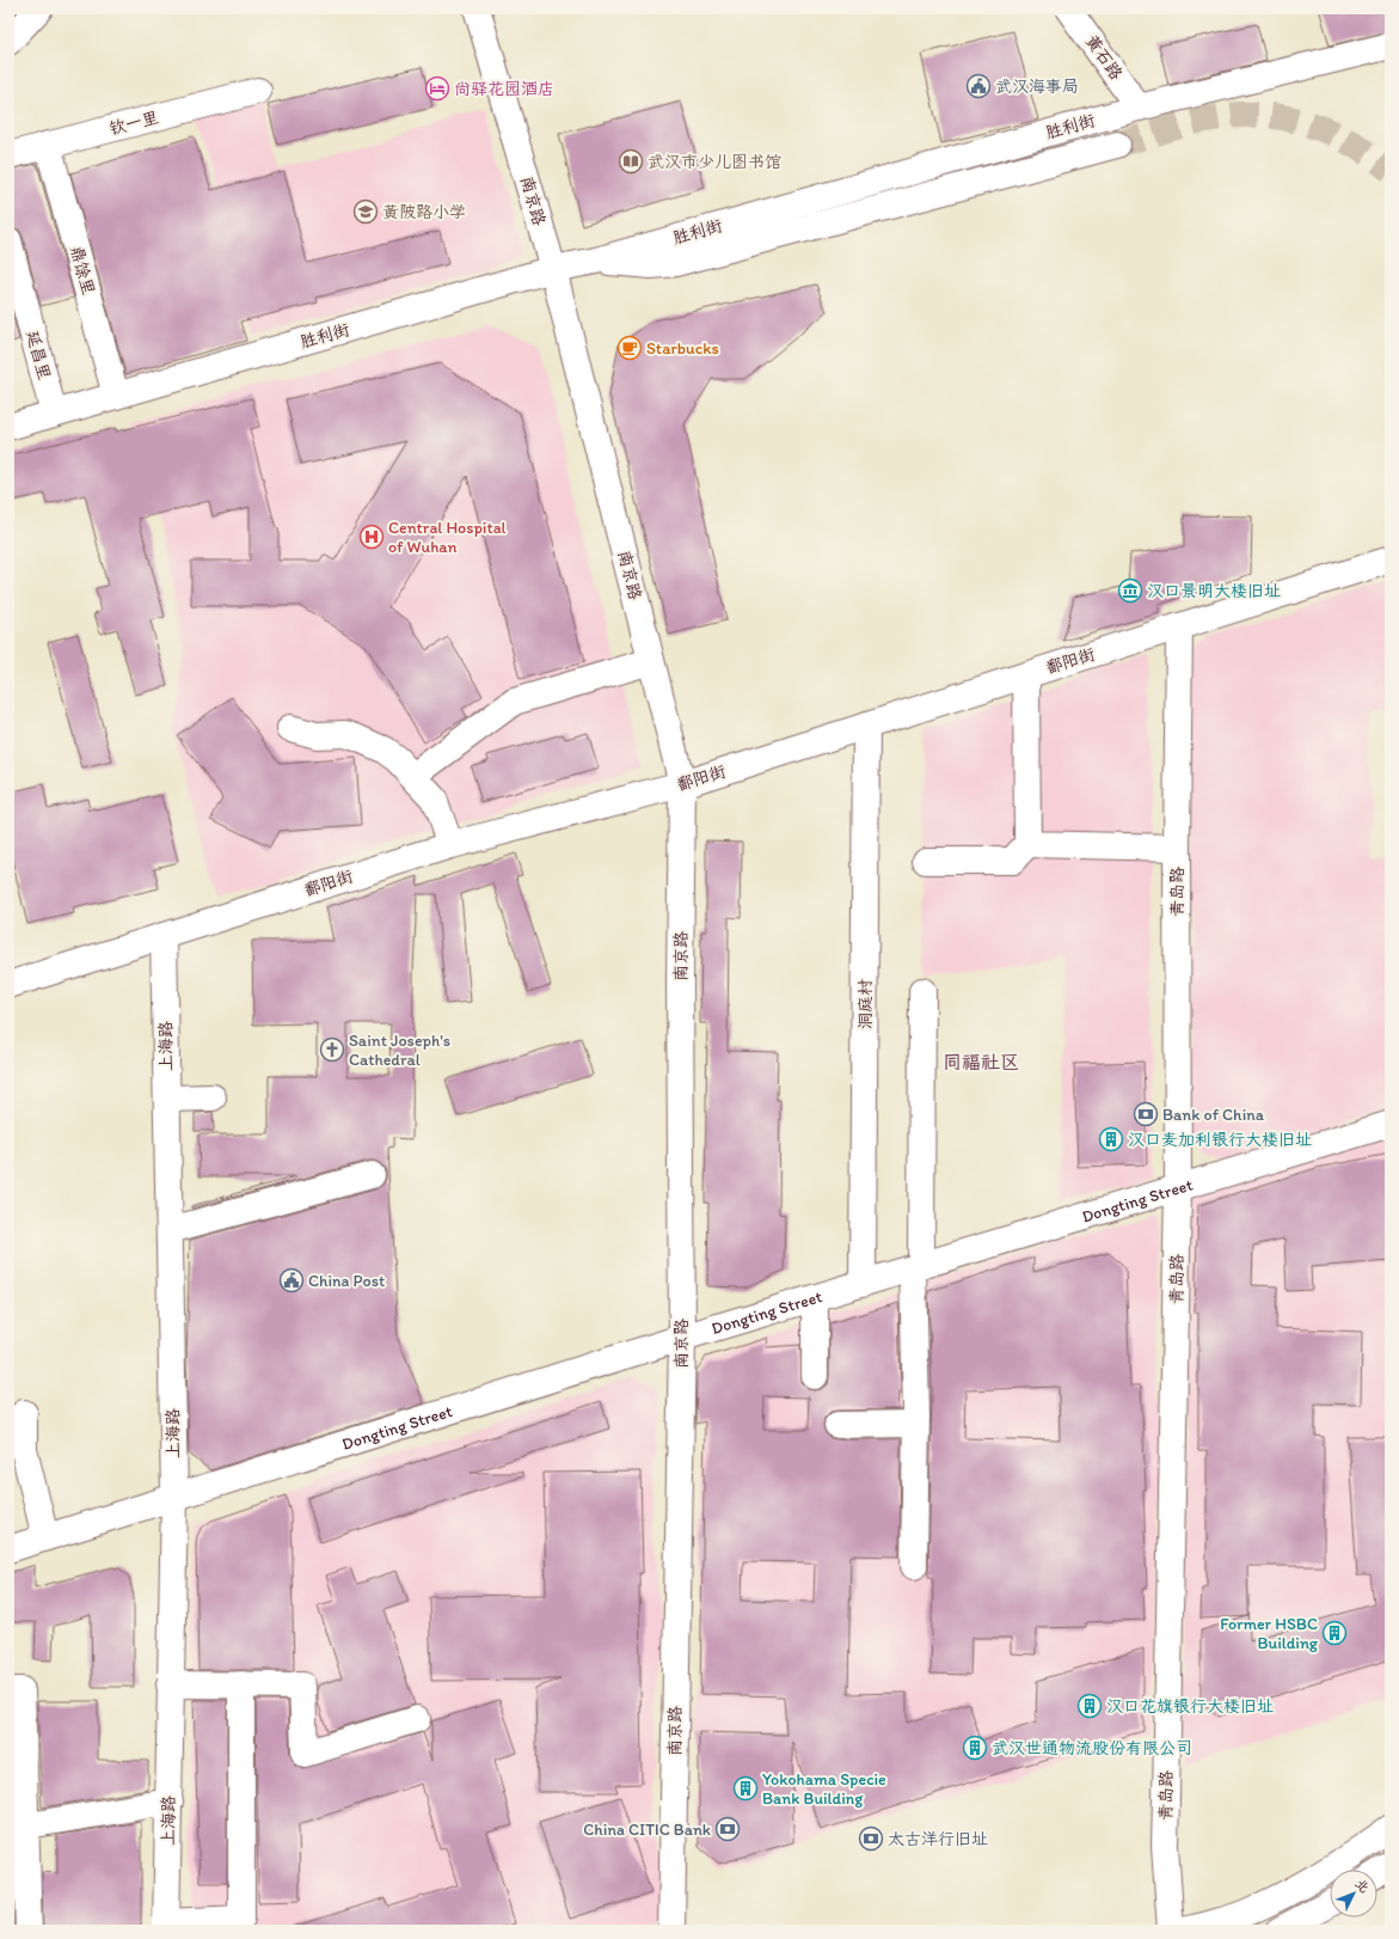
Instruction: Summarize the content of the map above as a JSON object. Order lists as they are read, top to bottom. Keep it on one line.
{"streets":{"street":["黄石路","钦一里","胜利街","南京路","鼎馀里","延昌里","鄱阳街","青岛路","洞庭村","上海路","Dongting Street"]},"crossings":[["黄石路","胜利街"],["钦一里","鼎馀里"],["胜利街","南京路"],["胜利街","鼎馀里"],["胜利街","延昌里"],["南京路","鄱阳街"],["南京路","Dongting Street"],["鄱阳街","青岛路"],["鄱阳街","洞庭村"],["鄱阳街","上海路"],["青岛路","Dongting Street"],["洞庭村","Dongting Street"],["上海路","Dongting Street"]],"districts":["同福社区"],"places":{"public building":["武汉海事局","China Post"],"hotel":["尚驿花园酒店"],"library":["武汉市少儿图书馆"],"school or university":["黄陂路小学"],"cafe":["Starbucks"],"hospital":["Central Hospital of Wuhan"],"museum":["汉口景明大楼旧址"],"church":["Saint Joseph's Cathedral"],"bank":["Bank of China","China CITIC Bank","太古洋行旧址"],"building":["汉口麦加利银行大楼旧址","Former HSBC Building","汉口花旗银行大楼旧址","武汉世通物流股份有限公司","Yokohama Specie Bank Building"]},"north":"top right"}
